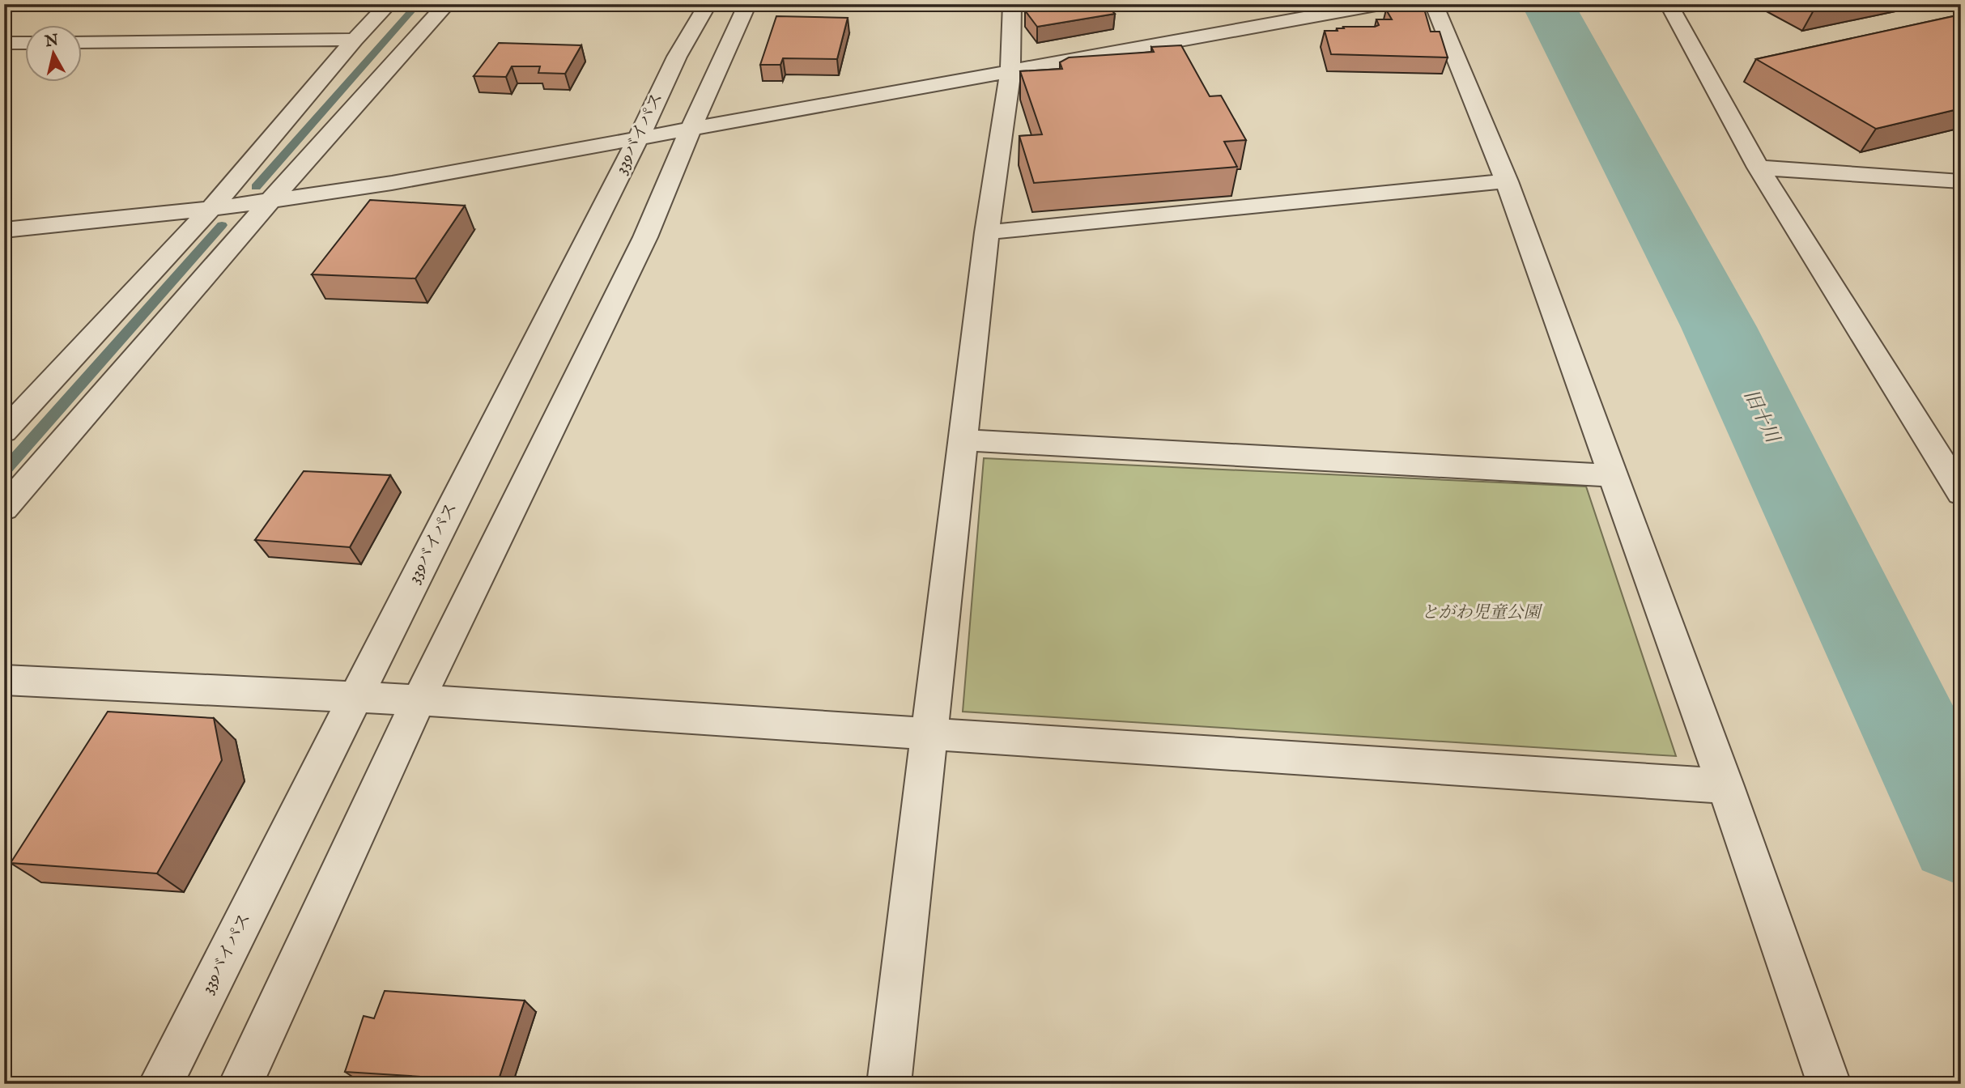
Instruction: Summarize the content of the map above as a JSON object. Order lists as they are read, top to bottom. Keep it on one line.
{"streets":{"street":["339バイパス"]},"water":["旧十川"],"parks":["とがわ児童公園"],"north":"top"}
